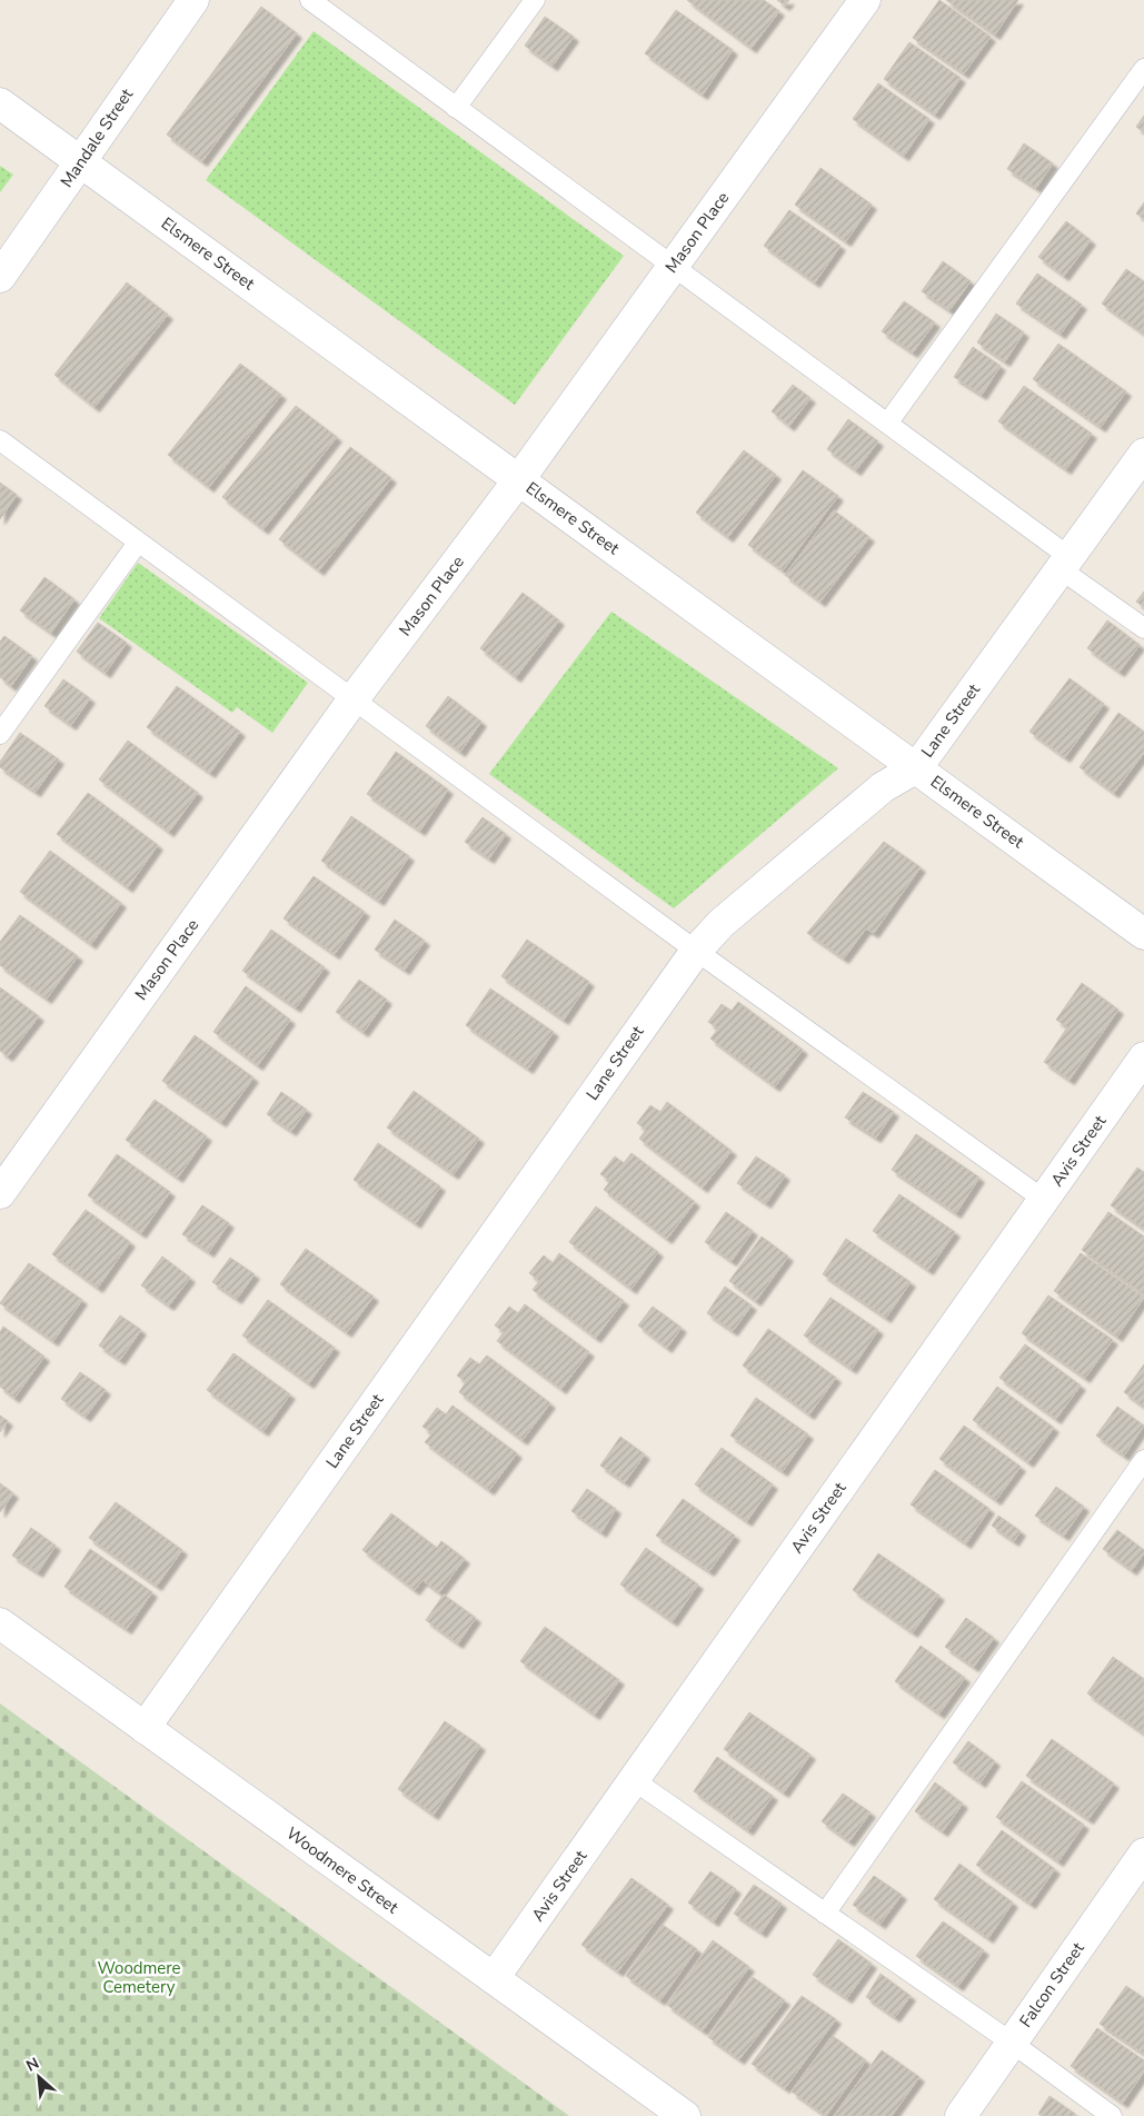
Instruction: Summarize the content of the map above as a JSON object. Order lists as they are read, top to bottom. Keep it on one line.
{"streets":{"street":["Mandale Street","Mason Place","Elsmere Street","Lane Street","Avis Street","Woodmere Street","Falcon Street"]},"crossings":[["Mandale Street","Elsmere Street"],["Mason Place","Elsmere Street"],["Elsmere Street","Lane Street"],["Lane Street","Woodmere Street"],["Avis Street","Woodmere Street"]],"parks":["Woodmere Cemetery"],"north":"top left"}
